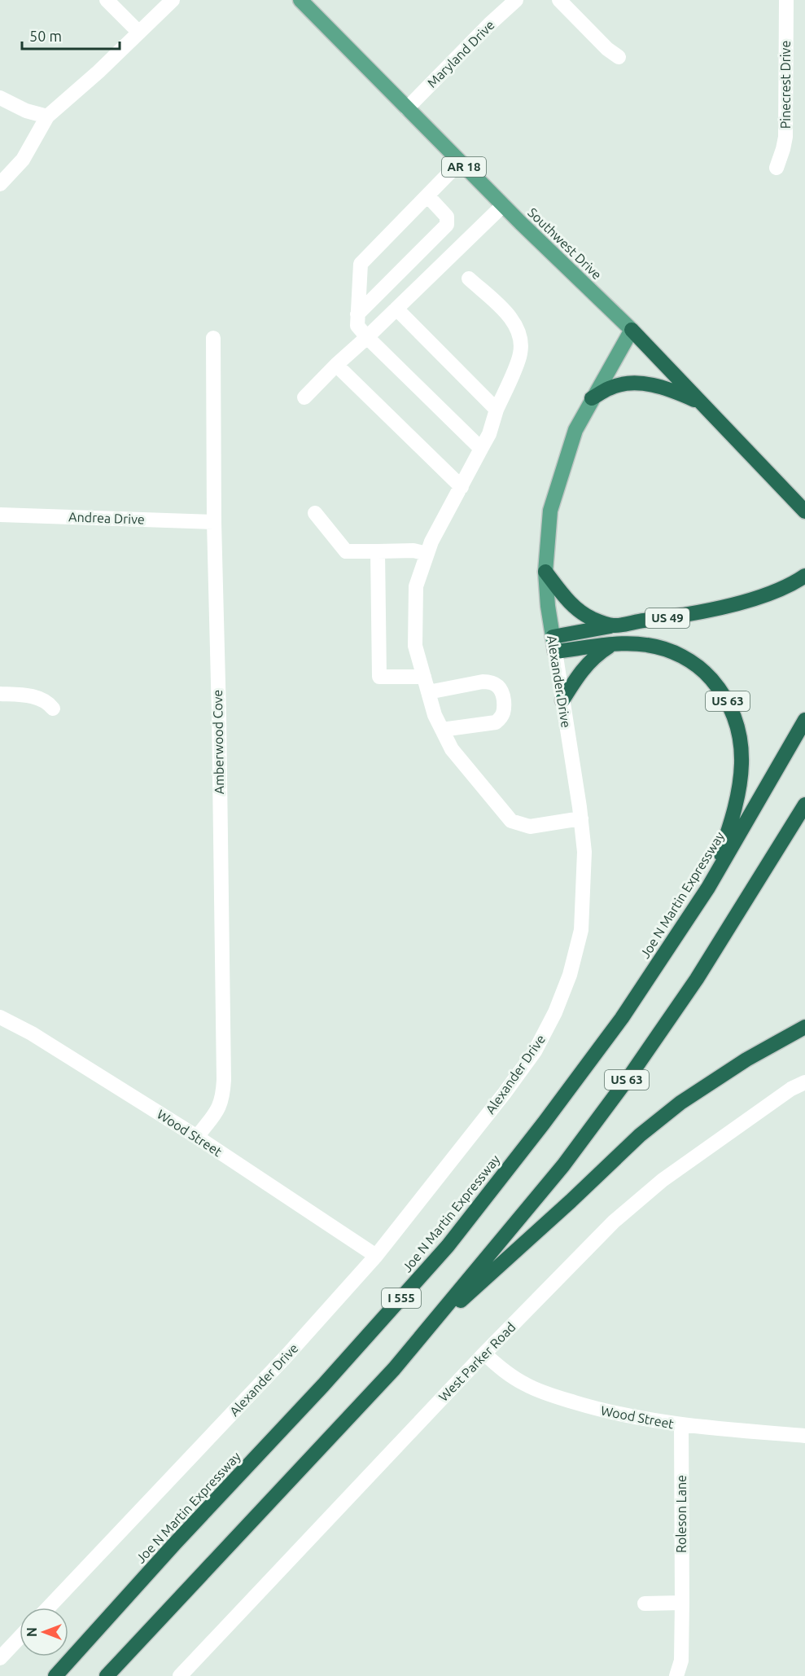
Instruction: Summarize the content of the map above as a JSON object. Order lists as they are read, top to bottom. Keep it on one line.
{"streets":{"highway":["Southwest Drive","US 49","US 63","Joe N Martin Expressway","I 555"],"main road":["AR 18","Alexander Drive"],"street":["Maryland Drive","Pinecrest Drive","Andrea Drive","Amberwood Cove","Wood Street","West Parker Road","Roleson Lane"]},"crossings":[["Maryland Drive","Southwest Drive"],["Southwest Drive","Alexander Drive"],["Andrea Drive","Amberwood Cove"],["US 49","Alexander Drive"],["Alexander Drive","US 63"],["Alexander Drive","Wood Street"],["US 63","Joe N Martin Expressway"],["Amberwood Cove","Wood Street"],["Wood Street","West Parker Road"],["Wood Street","Roleson Lane"]],"scale_bar":"50 m","north":"left"}
